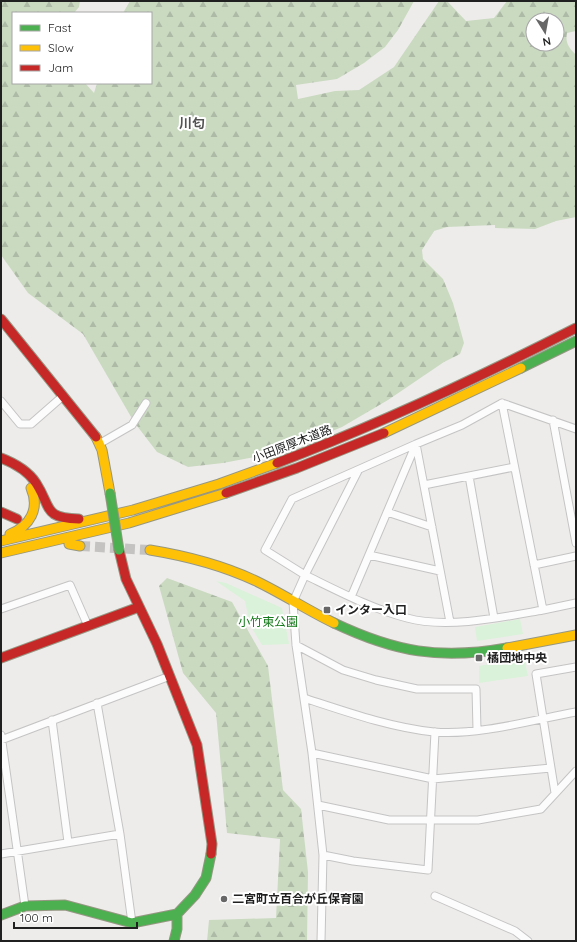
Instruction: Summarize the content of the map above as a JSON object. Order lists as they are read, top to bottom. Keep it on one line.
{"streets":{"main road":["小田原厚木道路"]},"districts":["川匂"],"parks":["小竹東公園"],"places":{"transit":["インター入口","橘団地中央"],"other":["二宮町立百合が丘保育園"]},"legend":["Fast","Slow","Jam"],"scale_bar":"100 m","north":"bottom"}
